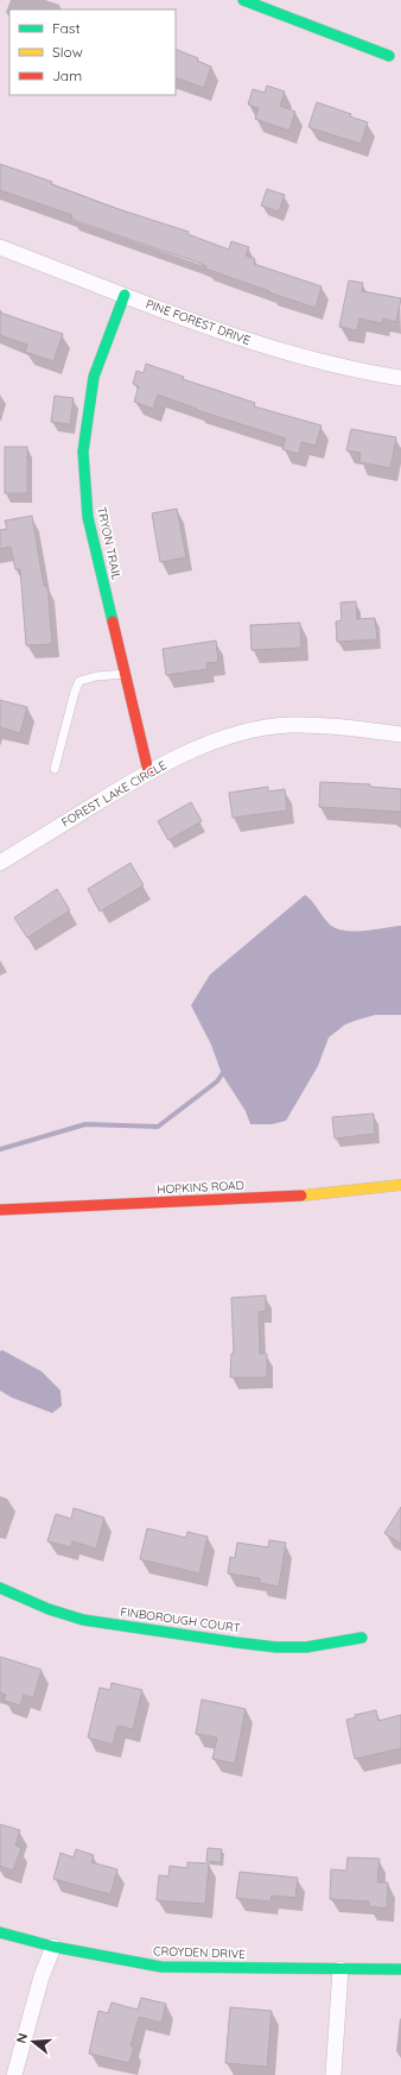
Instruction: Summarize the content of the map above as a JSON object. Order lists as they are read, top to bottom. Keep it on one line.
{"streets":{"street":["PINE FOREST DRIVE","TRYON TRAIL","FOREST LAKE CIRCLE","HOPKINS ROAD","FINBOROUGH COURT","CROYDEN DRIVE"]},"crossings":[["PINE FOREST DRIVE","TRYON TRAIL"],["TRYON TRAIL","FOREST LAKE CIRCLE"]],"legend":["Fast","Slow","Jam"],"north":"left"}
